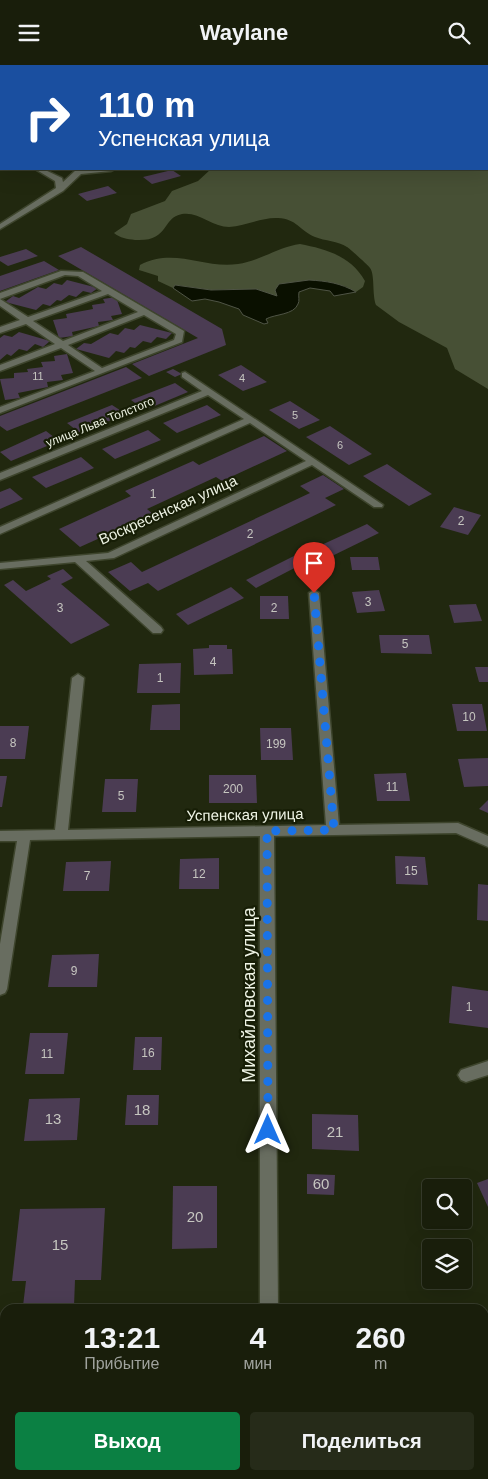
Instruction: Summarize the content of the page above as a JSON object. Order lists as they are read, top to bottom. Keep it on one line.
{"streets":{"street":["улица Льва Толстого","Воскресенская улица","Успенская улица","Михайловская улица"]},"crossings":[["Успенская улица","Михайловская улица"]],"house_numbers":["11","4","5","6","1","2","2","3","3","2","5","4","1","10","8","199","11","200","5","15","12","7","9","1","16","11","18","13","21","60","20","15"],"page":{"header":"Waylane","turn":["110 m","Успенская улица"],"eta":["13:21","Прибытие","4","мин","260","m"],"buttons":["Выход","Поделиться"]}}
